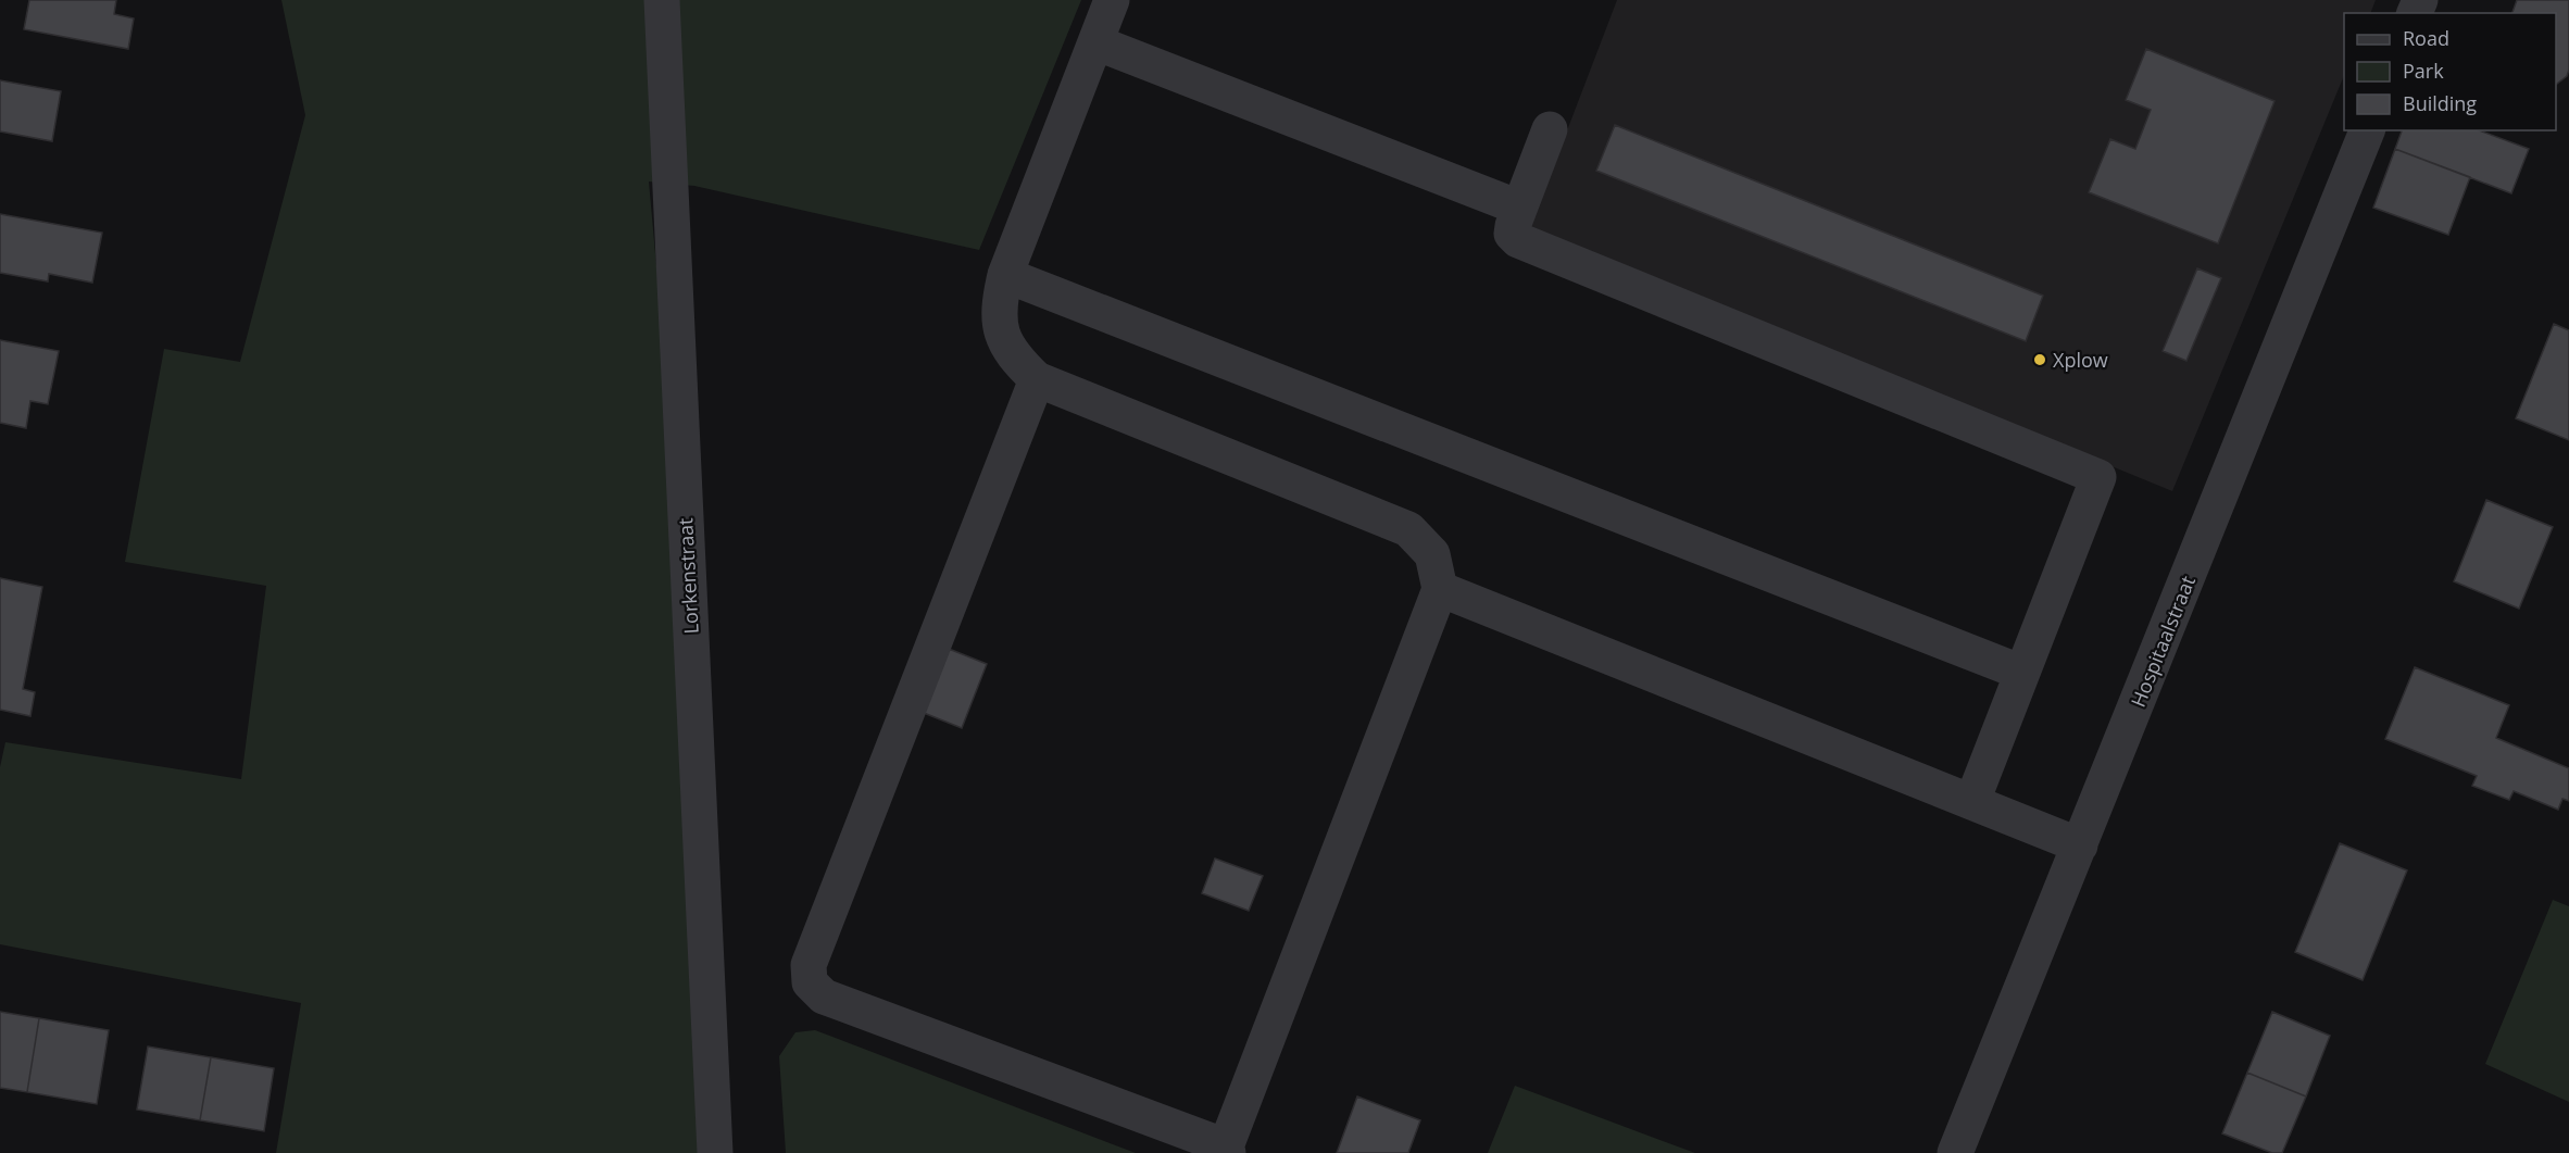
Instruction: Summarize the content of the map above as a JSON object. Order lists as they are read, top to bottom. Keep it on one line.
{"streets":{"street":["Lorkenstraat","Hospitaalstraat"]},"places":["Xplow"],"legend":["Road","Park","Building"]}
